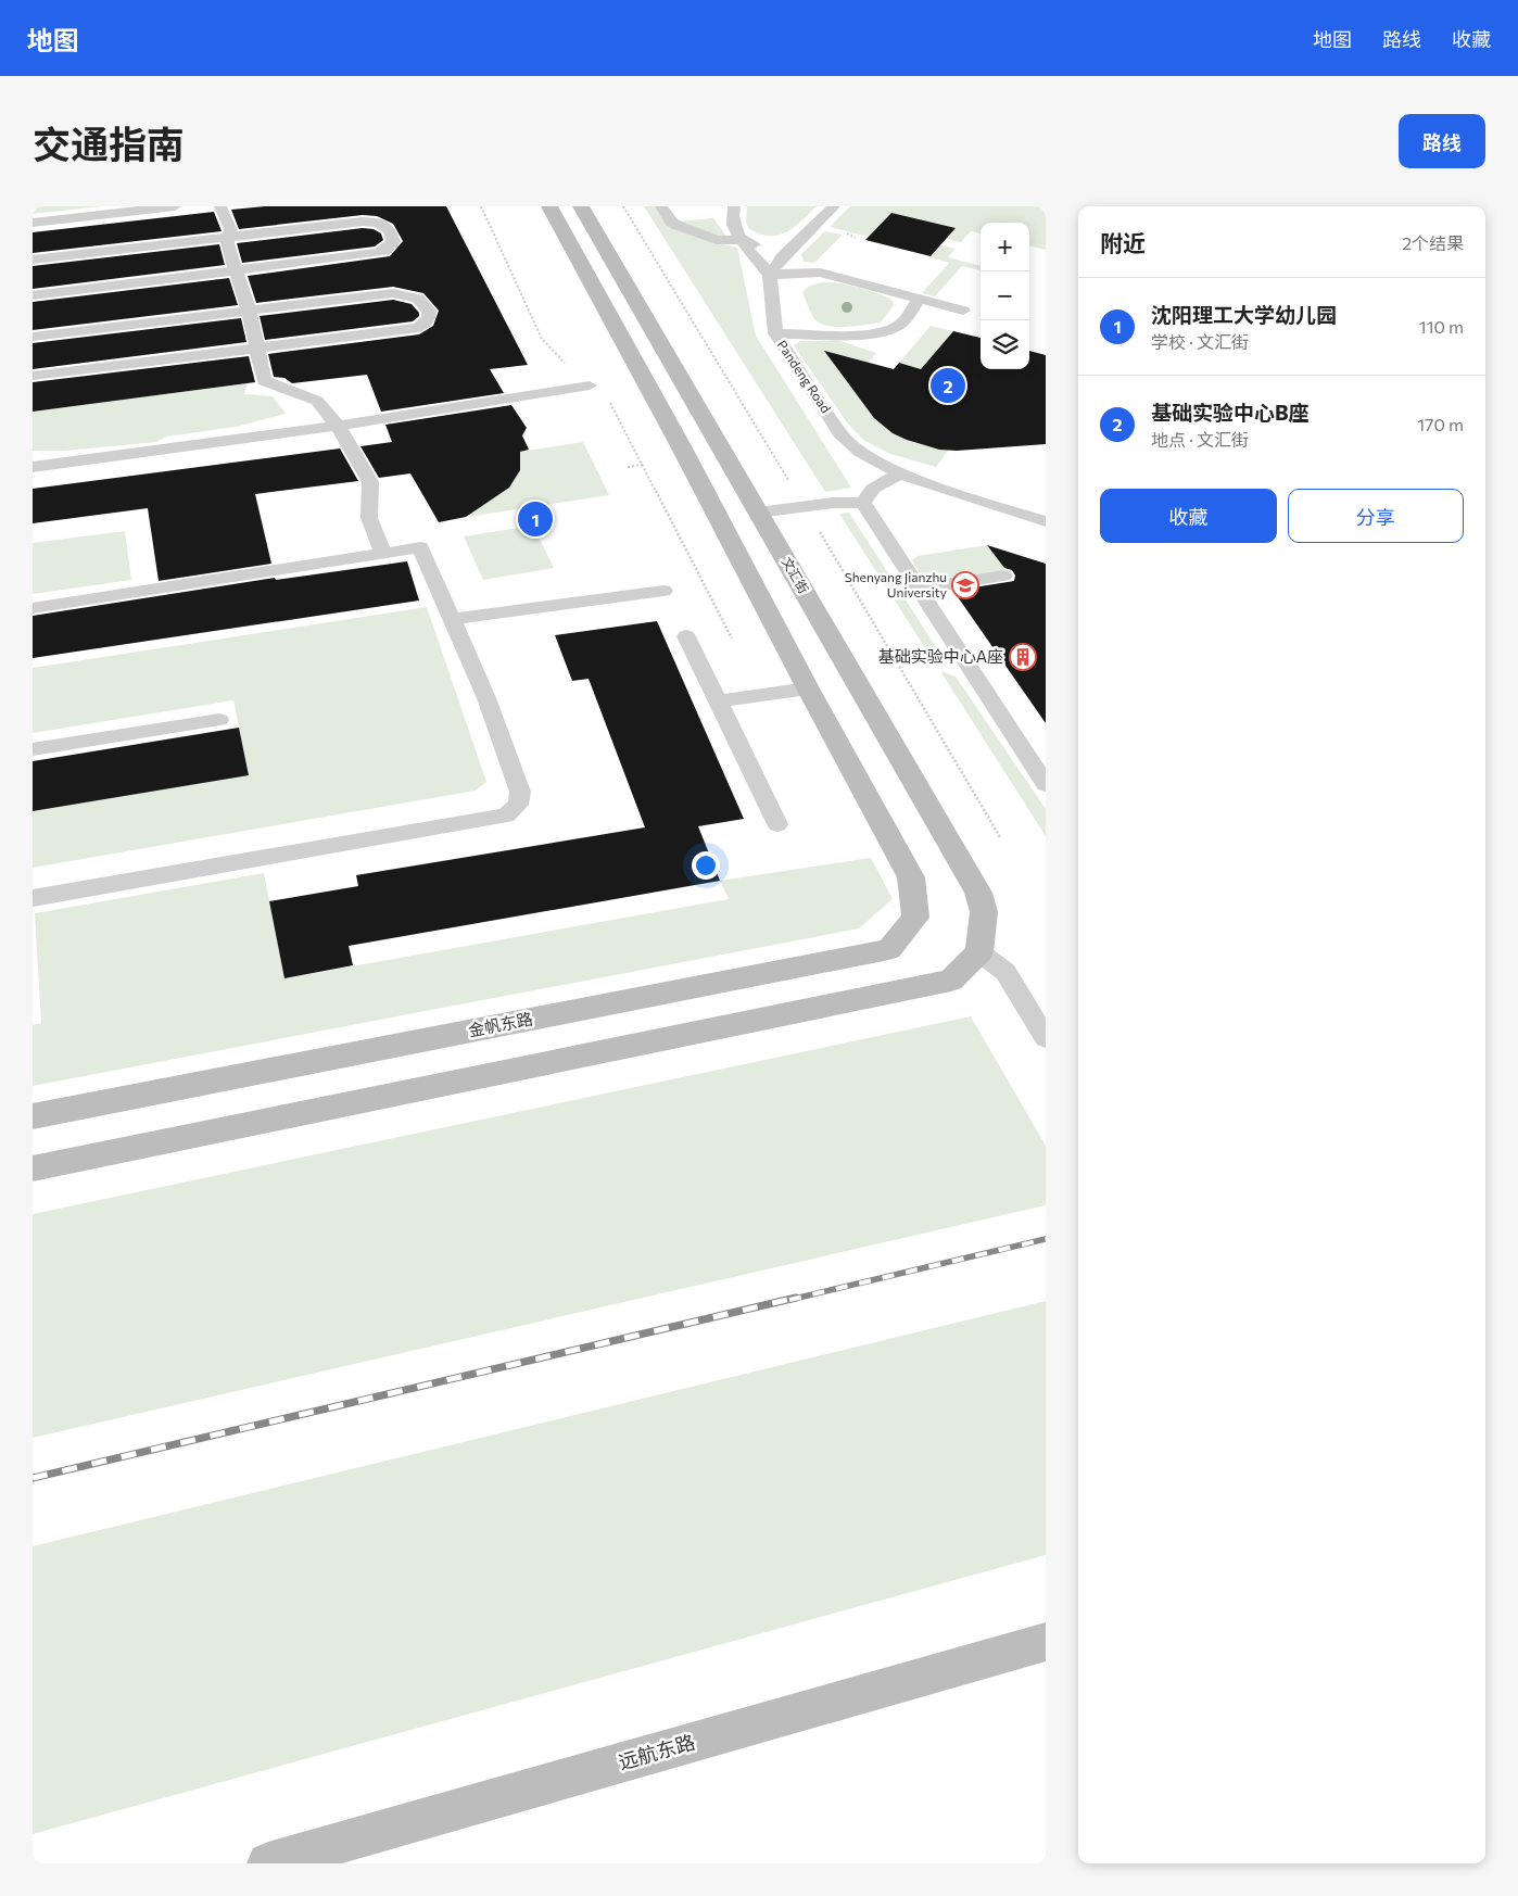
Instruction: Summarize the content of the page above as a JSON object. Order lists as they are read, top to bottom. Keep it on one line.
{"streets":{"street":["文汇街","金帆东路","远航东路"],"lane":["Pandeng Road"]},"places":{"school or university":["Shenyang Jianzhu University"],"building":["基础实验中心A座"]},"page":{"header":"地图","nav":["地图","路线","收藏"],"title":"交通指南","buttons":["路线",["收藏","分享"]],"heading":["附近","2个结果"],"map_buttons":["+","−"],"list":[{"mark":"1","name":"沈阳理工大学幼儿园","note":"学校 · 文汇街","value":"110 m"},{"mark":"2","name":"基础实验中心B座","note":"地点 · 文汇街","value":"170 m"}],"pins":["2","1"]}}
